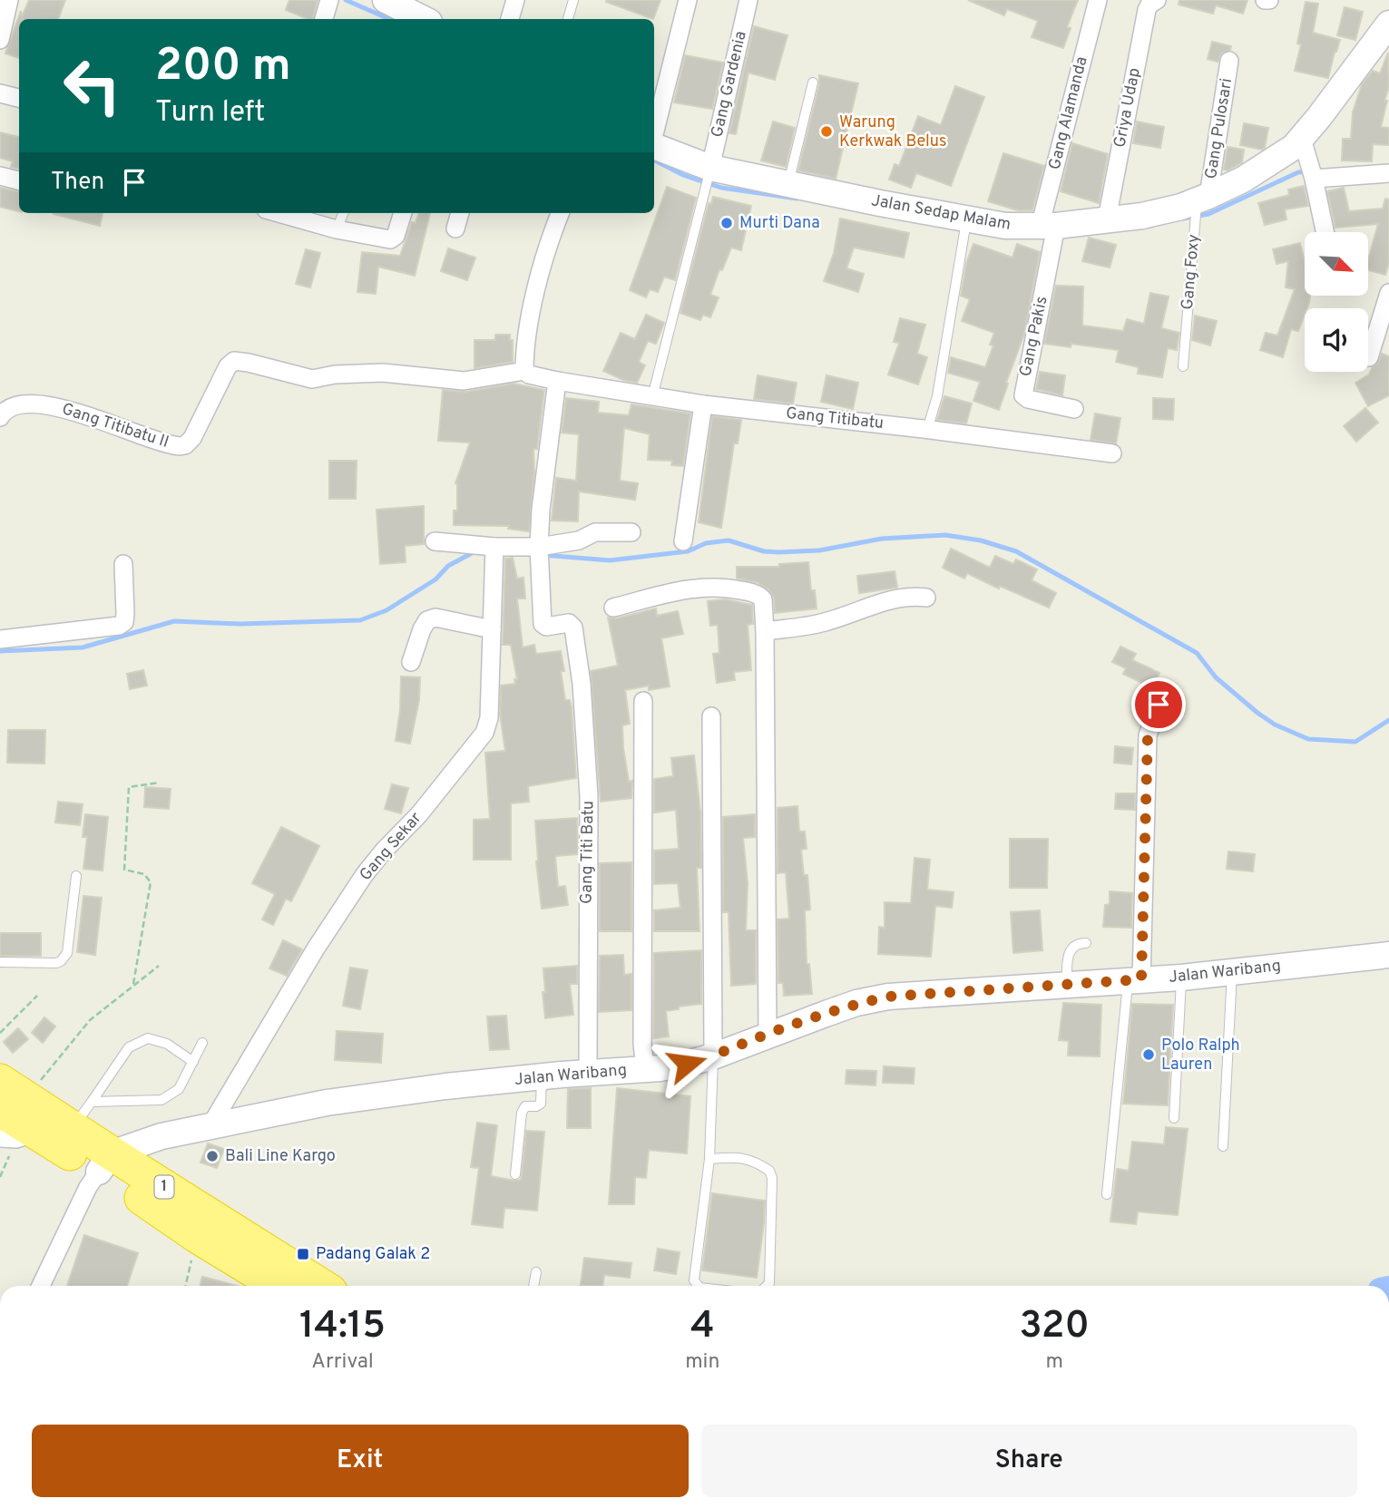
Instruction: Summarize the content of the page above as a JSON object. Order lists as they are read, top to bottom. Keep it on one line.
{"streets":{"highway":["1"],"street":["Gang Gardenia","Griya Udap","Gang Alamanda","Gang Pulosari","Jalan Sedap Malam","Gang Pakis","Gang Titibatu","Gang Titibatu II","Gang Sekar","Gang Titi Batu","Jalan Waribang"],"lane":["Gang Foxy"]},"crossings":[["Gang Gardenia","Jalan Sedap Malam"],["Griya Udap","Jalan Sedap Malam"],["Gang Alamanda","Jalan Sedap Malam"],["Gang Alamanda","Gang Pakis"],["Gang Pulosari","Jalan Sedap Malam"],["Gang Pulosari","Gang Foxy"],["Jalan Sedap Malam","Gang Foxy"],["Jalan Sedap Malam","Gang Pakis"],["Gang Titibatu","Gang Titibatu II"],["Gang Sekar","Jalan Waribang"],["Gang Titi Batu","Jalan Waribang"],["Jalan Waribang","1"]],"places":{"other":["Warung Kerkwak Belus","Murti Dana","Polo Ralph Lauren","Bali Line Kargo"],"transit":["Padang Galak 2"]},"north":"bottom right","page":{"turn":["200 m","Turn left"],"then":"Then","eta":["14:15","Arrival","4","min","320","m"],"buttons":["Exit","Share"]}}
